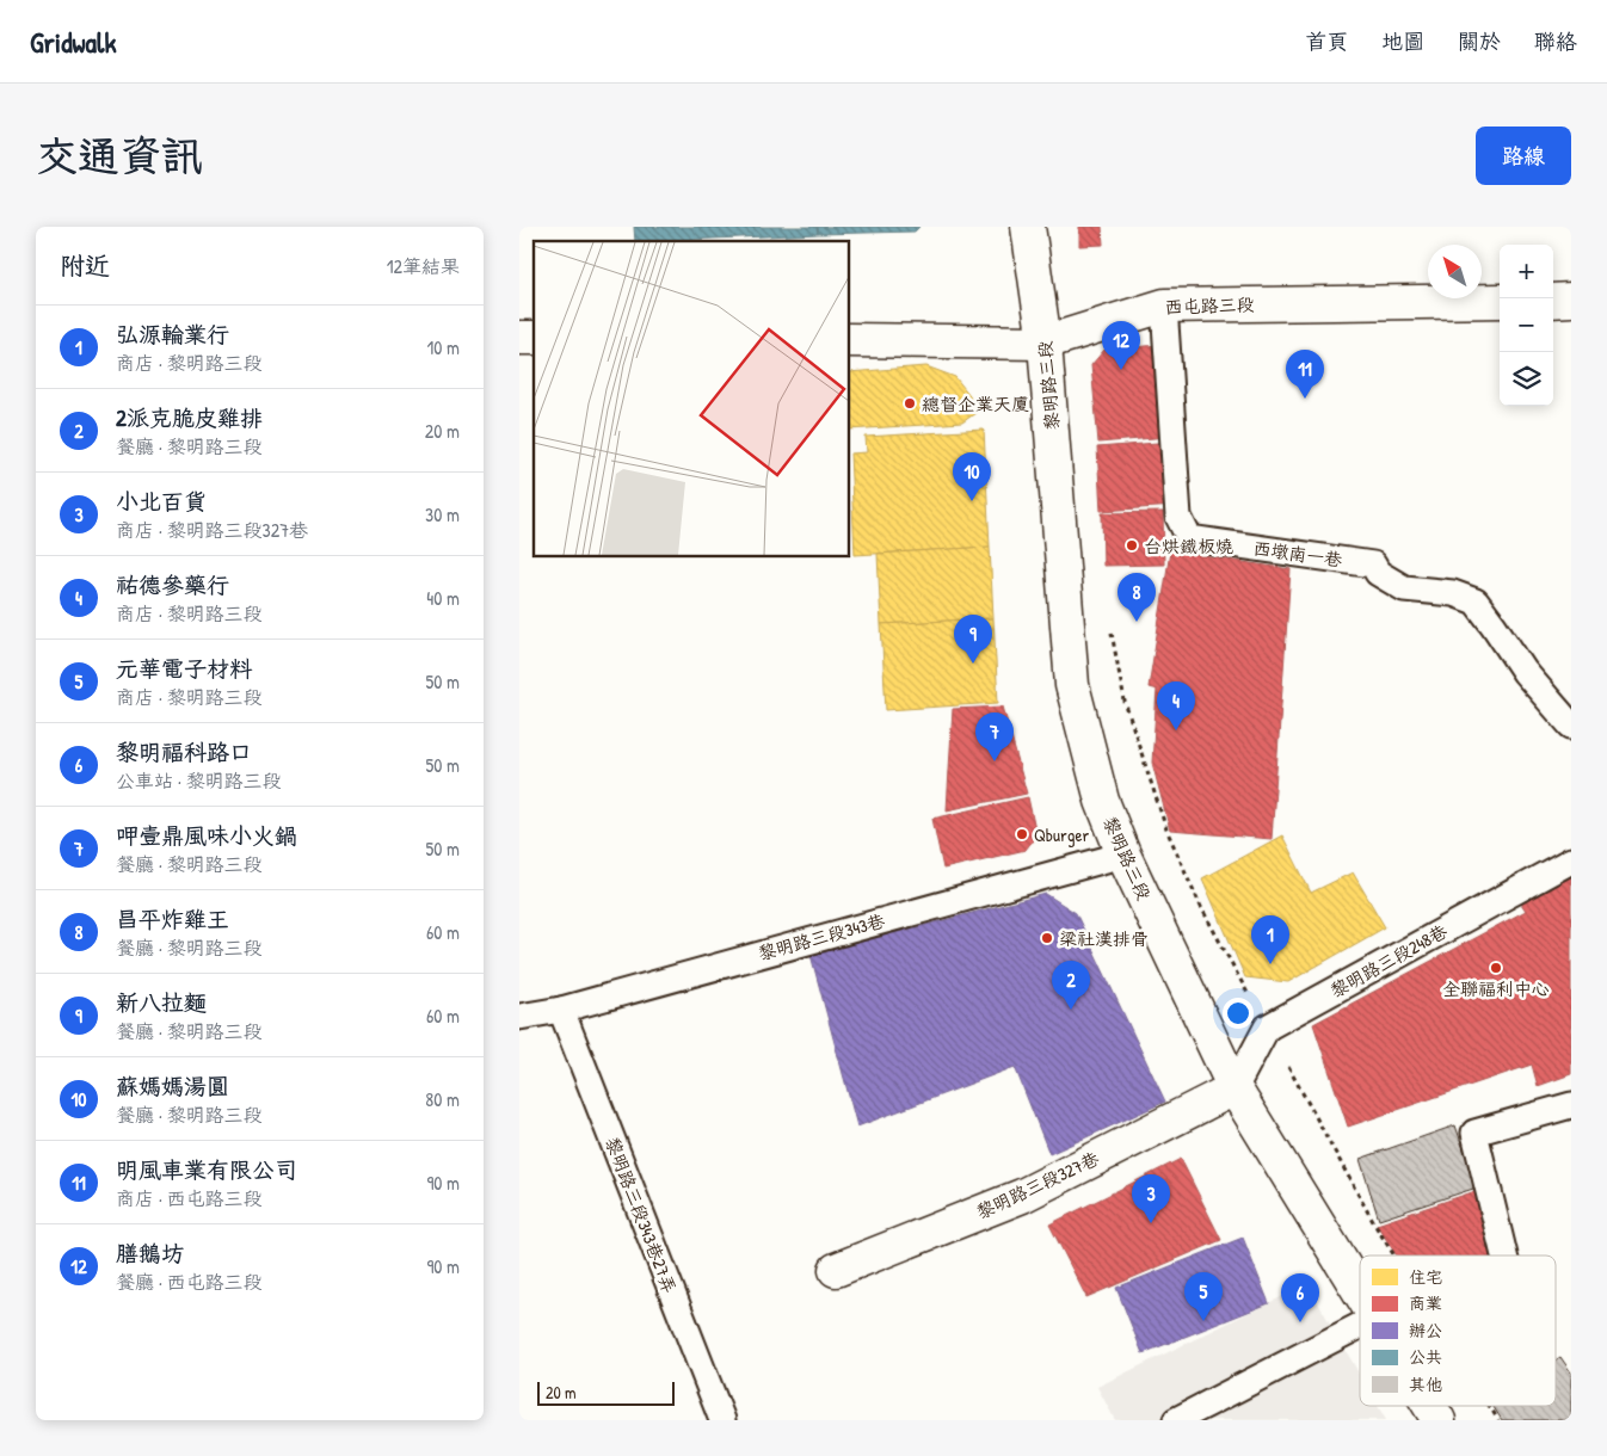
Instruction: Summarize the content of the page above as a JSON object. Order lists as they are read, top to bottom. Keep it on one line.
{"streets":{"main road":["西屯路三段","黎明路三段","黎明路三段327巷"],"lane":["西墩南一巷","黎明路三段343巷","黎明路三段248巷","黎明路三段343巷27弄"]},"crossings":[["西屯路三段","黎明路三段"],["西屯路三段","西墩南一巷"],["黎明路三段","黎明路三段343巷"],["黎明路三段","黎明路三段327巷"],["黎明路三段343巷","黎明路三段343巷27弄"]],"places":["總督企業天廈","台烘鐵板燒","Qburger","梁社漢排骨","全聯福利中心"],"legend":["住宅","商業","辦公","公共","其他"],"scale_bar":"20 m","north":"top left","page":{"header":"Gridwalk","nav":["首頁","地圖","關於","聯絡"],"buttons":"路線","title":"交通資訊","heading":["附近","12筆結果"],"map_buttons":["+","−"],"list":[{"mark":"1","name":"弘源輪業行","note":"商店 · 黎明路三段","value":"10 m"},{"mark":"2","name":"2派克脆皮雞排","note":"餐廳 · 黎明路三段","value":"20 m"},{"mark":"3","name":"小北百貨","note":"商店 · 黎明路三段327巷","value":"30 m"},{"mark":"4","name":"祐德參藥行","note":"商店 · 黎明路三段","value":"40 m"},{"mark":"5","name":"元華電子材料","note":"商店 · 黎明路三段","value":"50 m"},{"mark":"6","name":"黎明福科路口","note":"公車站 · 黎明路三段","value":"50 m"},{"mark":"7","name":"呷壹鼎風味小火鍋","note":"餐廳 · 黎明路三段","value":"50 m"},{"mark":"8","name":"昌平炸雞王","note":"餐廳 · 黎明路三段","value":"60 m"},{"mark":"9","name":"新八拉麵","note":"餐廳 · 黎明路三段","value":"60 m"},{"mark":"10","name":"蘇媽媽湯圓","note":"餐廳 · 黎明路三段","value":"80 m"},{"mark":"11","name":"明風車業有限公司","note":"商店 · 西屯路三段","value":"90 m"},{"mark":"12","name":"膳鵝坊","note":"餐廳 · 西屯路三段","value":"90 m"}],"pins":["12","11","10","8","9","4","7","1","2","3","5","6"],"scale":"20 m"}}
